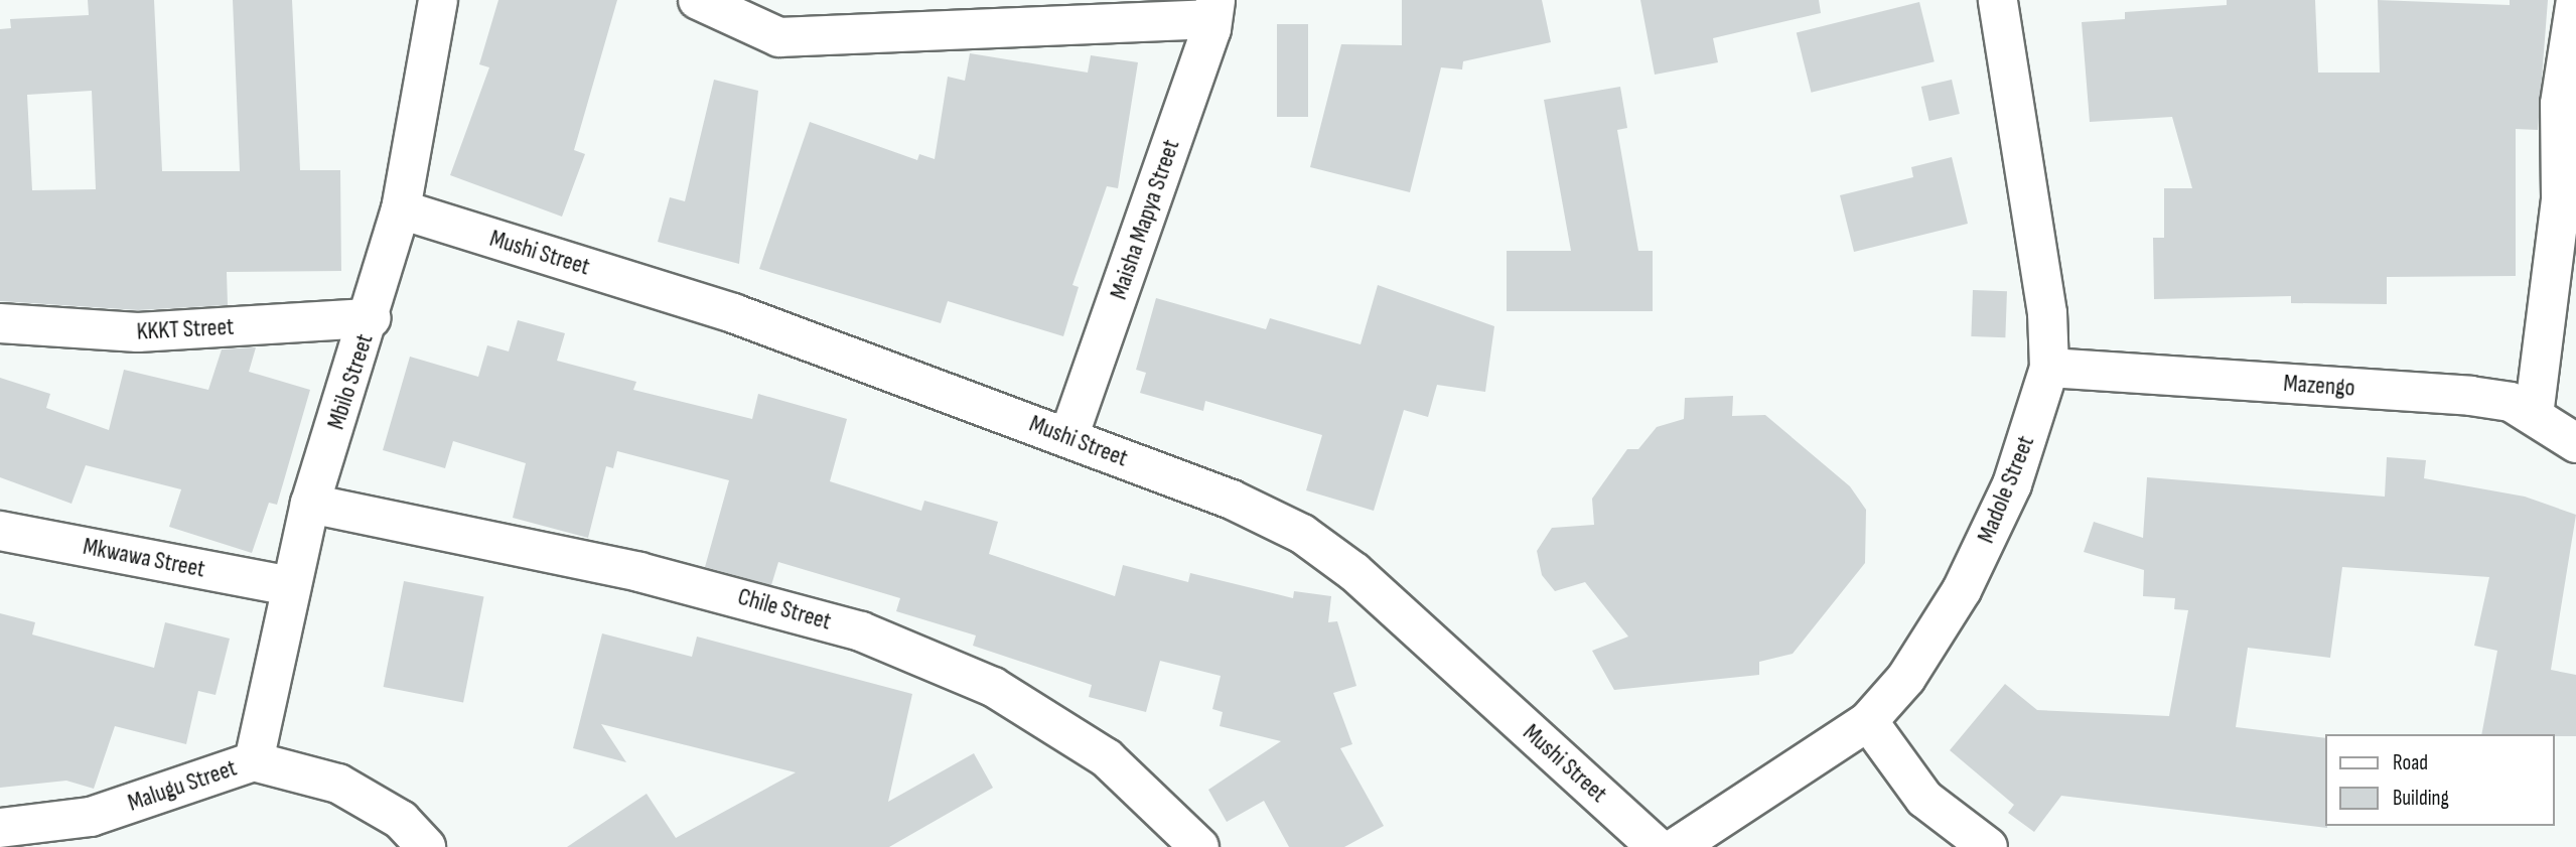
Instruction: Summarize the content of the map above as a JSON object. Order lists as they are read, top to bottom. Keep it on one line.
{"streets":{"street":["Maisha Mapya Street","Mushi Street","KKKT Street","Mbilo Street","Mazengo","Madole Street","Mkwawa Street","Chile Street","Malugu Street"]},"crossings":[["Maisha Mapya Street","Mushi Street"],["Mushi Street","Mbilo Street"],["KKKT Street","Mbilo Street"],["Mbilo Street","Mkwawa Street"],["Mbilo Street","Chile Street"],["Mbilo Street","Malugu Street"],["Mazengo","Madole Street"]],"legend":["Road","Building"]}
